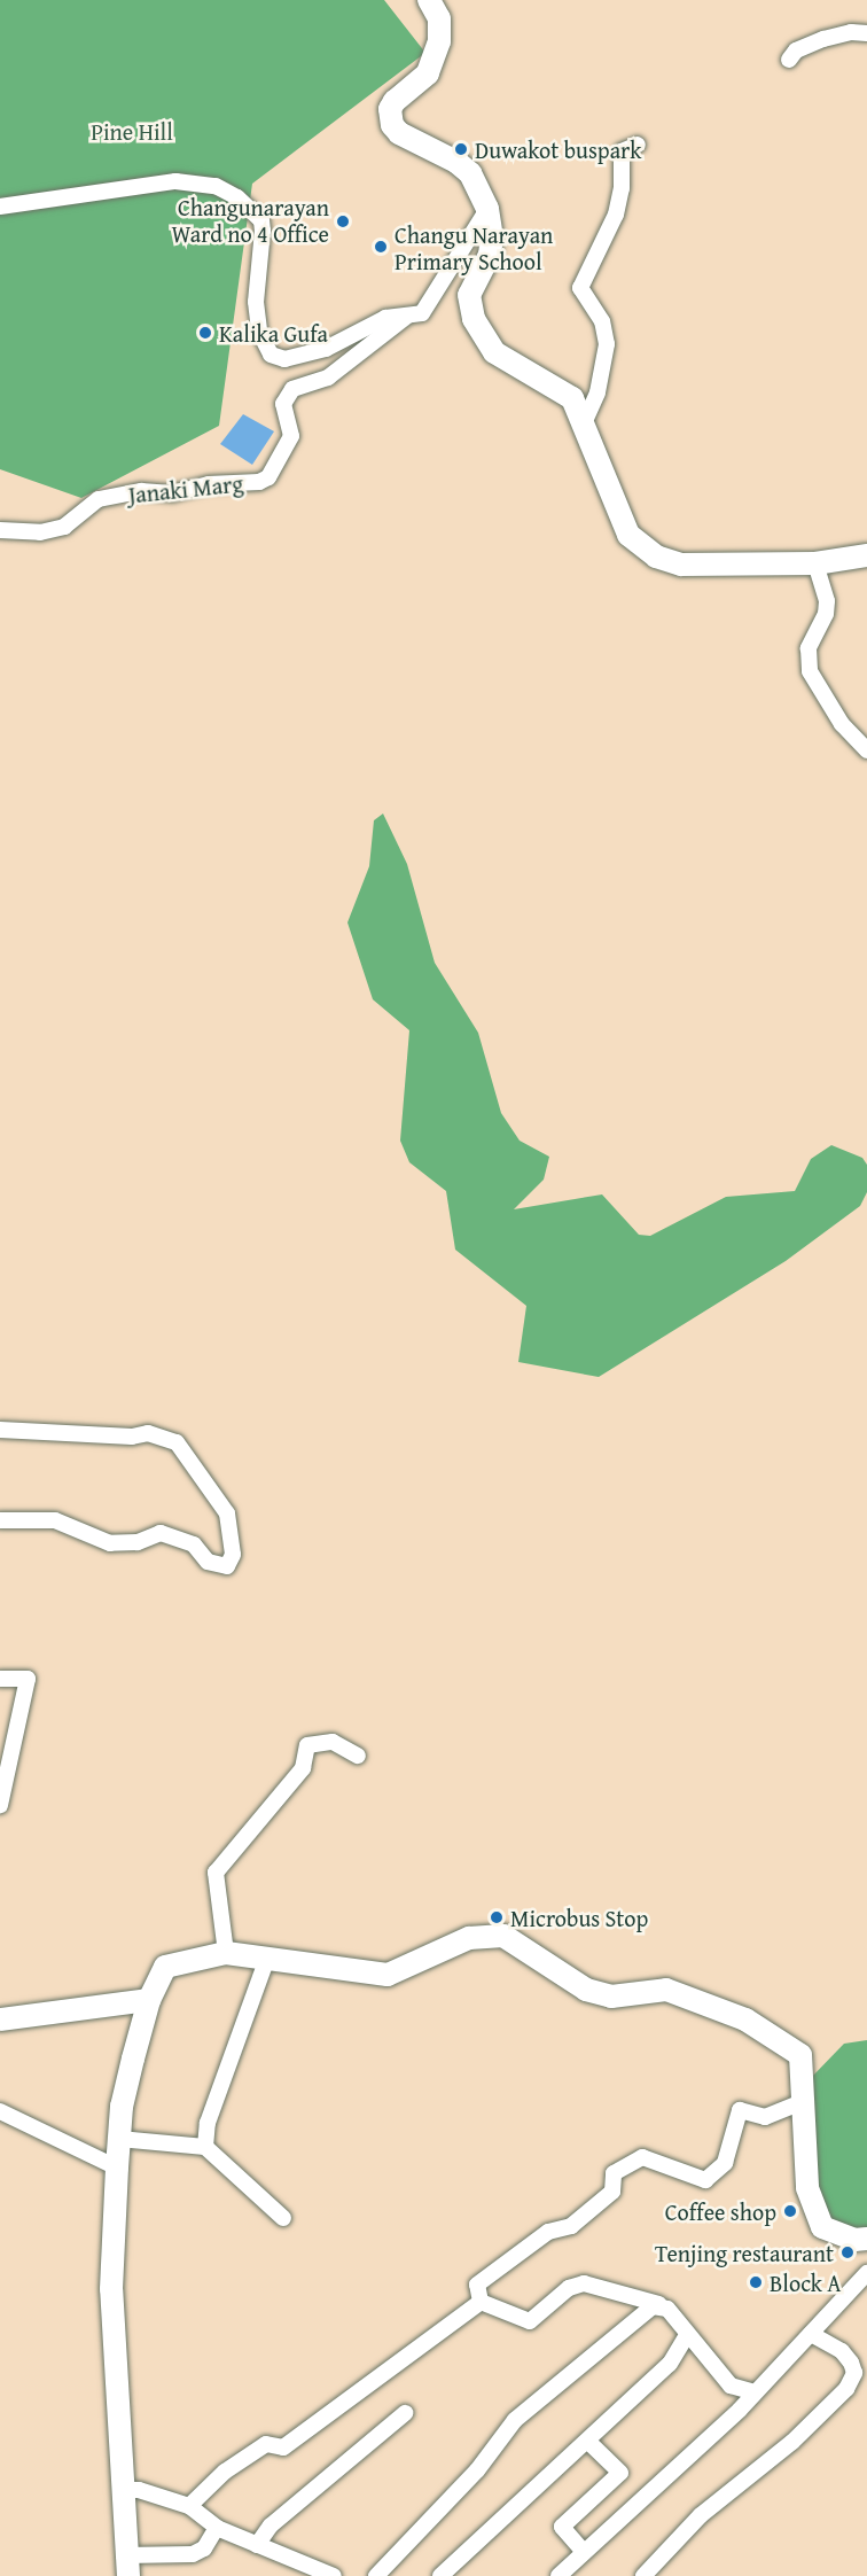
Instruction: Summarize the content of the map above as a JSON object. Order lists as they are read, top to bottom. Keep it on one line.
{"streets":{"street":["Janaki Marg"]},"parks":["Pine Hill"],"places":["Duwakot buspark","Changunarayan Ward no 4 Office","Changu Narayan Primary School","Kalika Gufa","Microbus Stop","Coffee shop","Tenjing restaurant","Block A"]}
